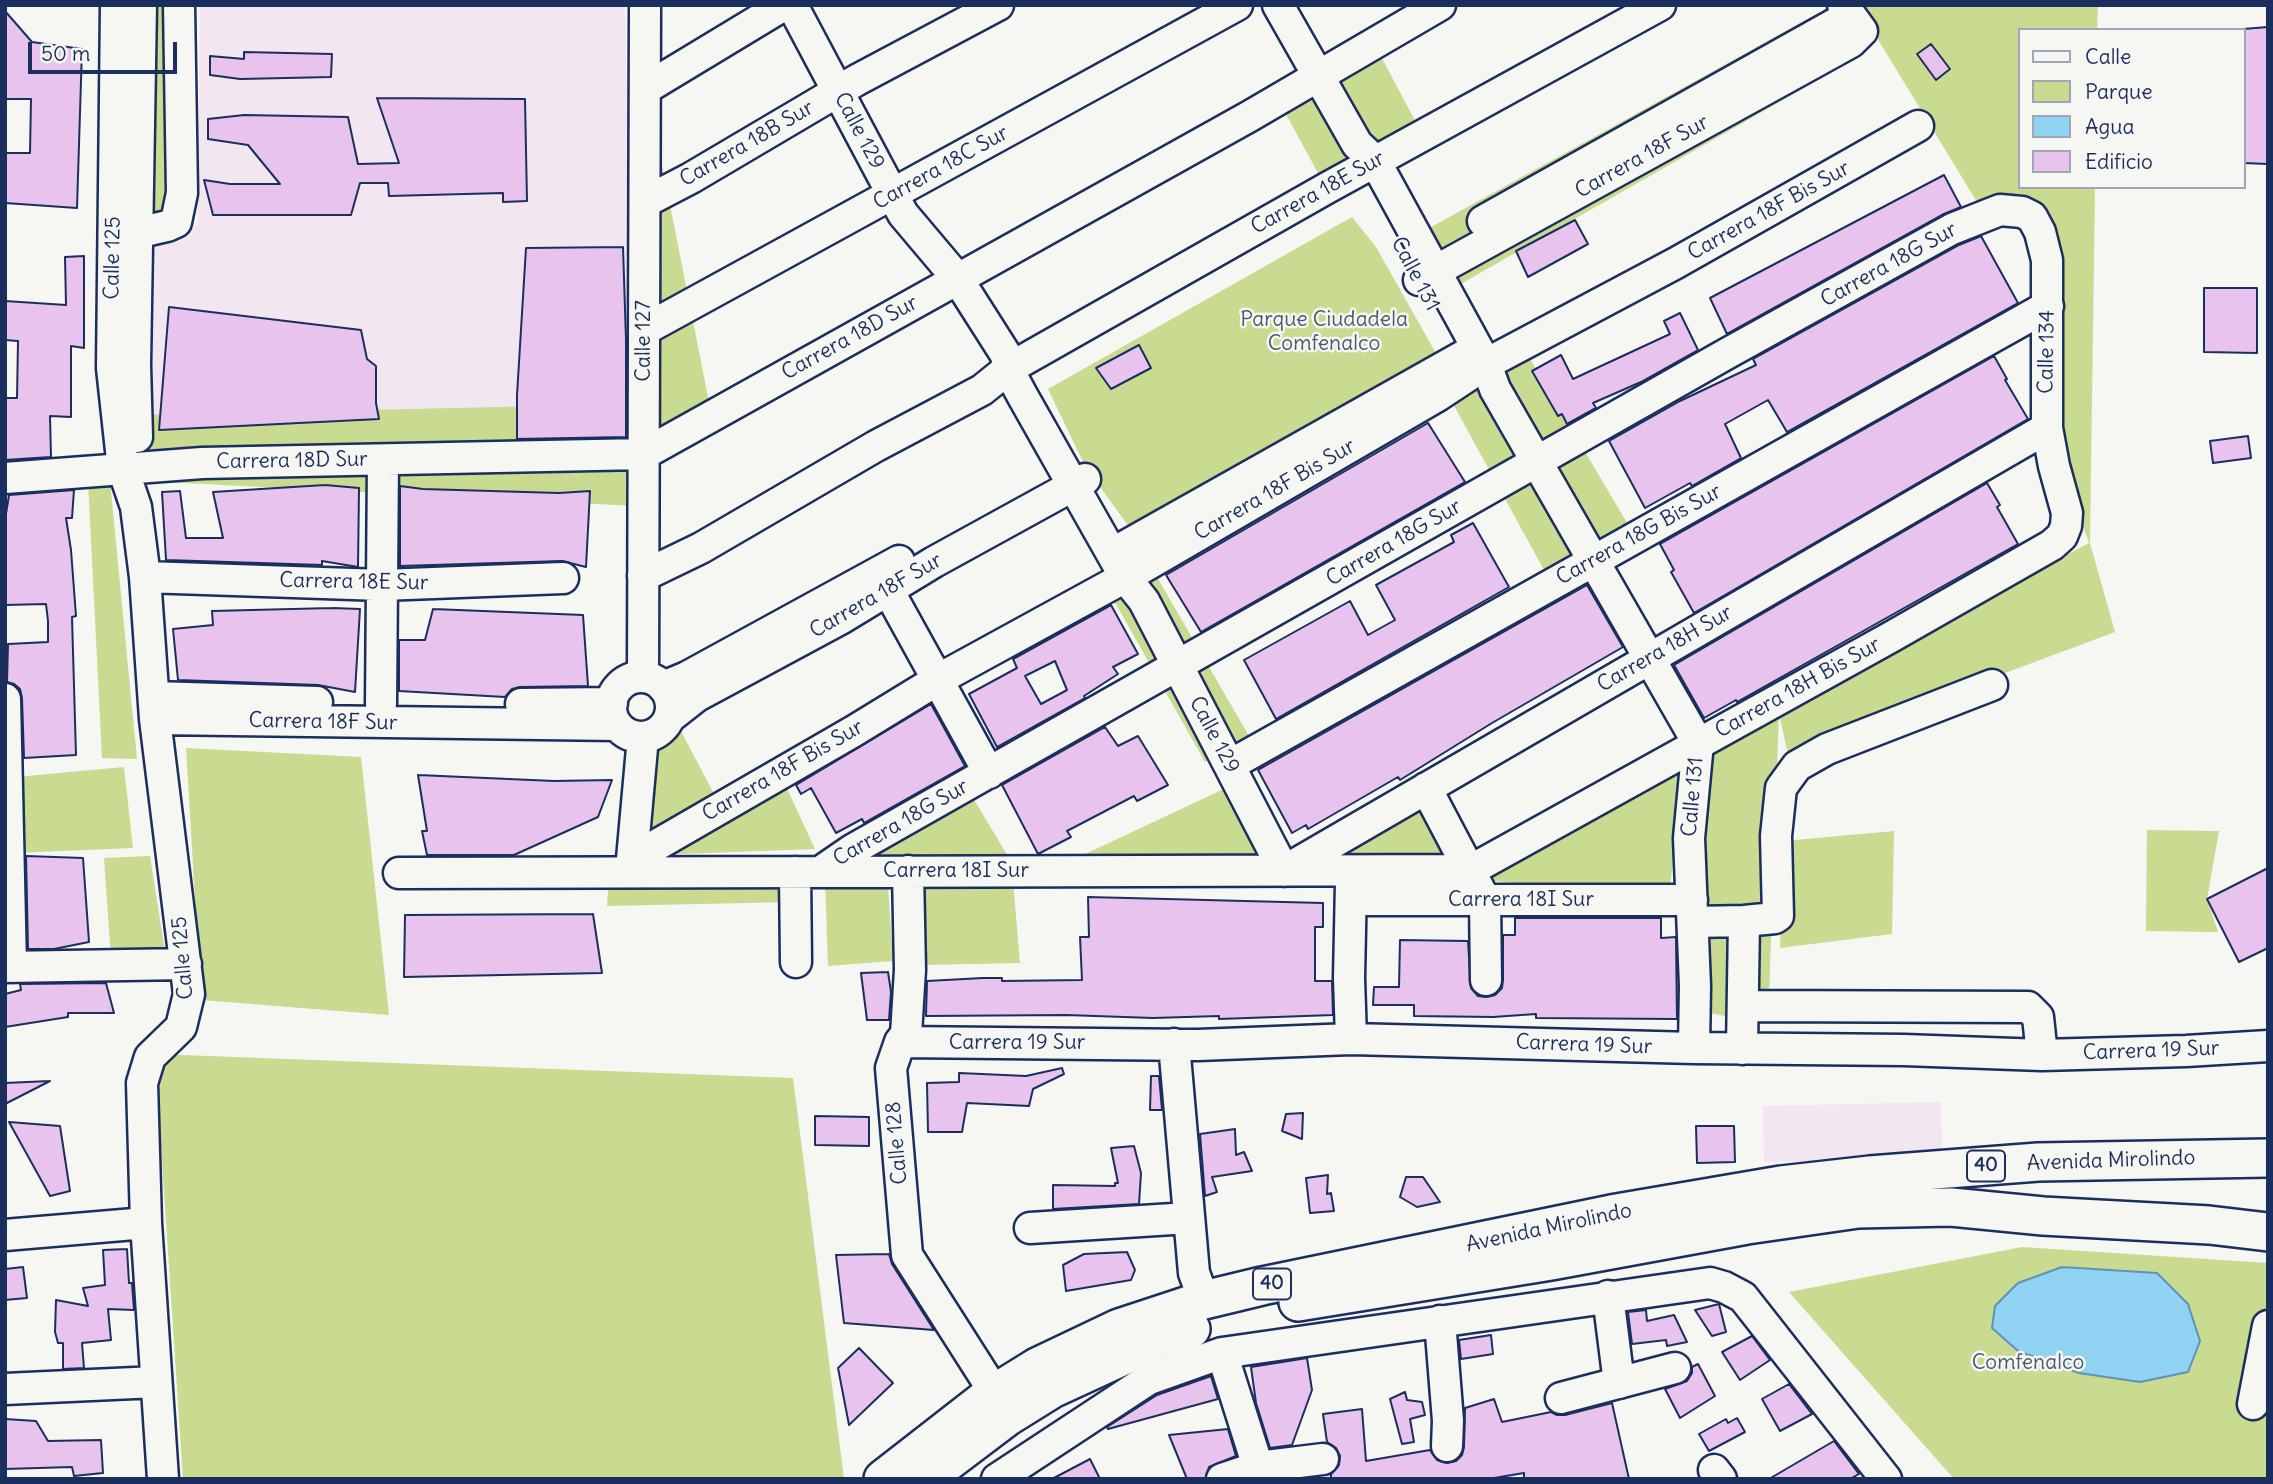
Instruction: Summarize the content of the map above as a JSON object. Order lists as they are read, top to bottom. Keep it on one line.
{"streets":{"main road":["Avenida Mirolindo","40"],"street":["Calle 129","Carrera 18B Sur","Carrera 18F Sur","Carrera 18C Sur","Carrera 18E Sur","Carrera 18F Bis Sur","Calle 125","Carrera 18G Sur","Calle 131","Carrera 18D Sur","Calle 127","Calle 134","Carrera 18G Bis Sur","Carrera 18H Sur","Carrera 18H Bis Sur","Carrera 18I Sur","Carrera 19 Sur","Calle 128"]},"crossings":[["Calle 129","Carrera 18B Sur"],["Calle 129","Carrera 18F Sur"],["Calle 129","Carrera 18C Sur"],["Calle 129","Carrera 18E Sur"],["Calle 129","Carrera 18F Bis Sur"],["Calle 129","Carrera 18G Sur"],["Calle 129","Carrera 18D Sur"],["Calle 129","Carrera 18G Bis Sur"],["Calle 129","Carrera 18H Sur"],["Calle 129","Carrera 18I Sur"],["Carrera 18B Sur","Calle 127"],["Carrera 18F Sur","Calle 125"],["Carrera 18F Sur","Calle 131"],["Carrera 18F Sur","Calle 127"],["Carrera 18C Sur","Calle 127"],["Carrera 18E Sur","Calle 125"],["Carrera 18E Sur","Calle 131"],["Carrera 18E Sur","Calle 127"],["Carrera 18F Bis Sur","Calle 131"],["Carrera 18F Bis Sur","Carrera 18I Sur"],["Calle 125","Carrera 18D Sur"],["Carrera 18G Sur","Calle 131"],["Carrera 18G Sur","Calle 134"],["Carrera 18G Sur","Carrera 18I Sur"],["Calle 131","Carrera 18D Sur"],["Calle 131","Carrera 18G Bis Sur"],["Calle 131","Carrera 18H Sur"],["Calle 131","Carrera 18H Bis Sur"],["Calle 131","Carrera 18I Sur"],["Calle 131","Carrera 19 Sur"],["Carrera 18D Sur","Calle 127"],["Calle 134","Carrera 18G Bis Sur"],["Calle 134","Carrera 18H Sur"],["Calle 134","Carrera 18H Bis Sur"],["Carrera 18H Sur","Carrera 18I Sur"],["Carrera 18H Bis Sur","Carrera 18I Sur"],["Carrera 18I Sur","Calle 128"],["Carrera 19 Sur","Calle 128"],["Calle 128","Avenida Mirolindo"]],"parks":["Parque Ciudadela Comfenalco","Comfenalco"],"legend":["Calle","Parque","Agua","Edificio"],"scale_bar":"50 m"}
